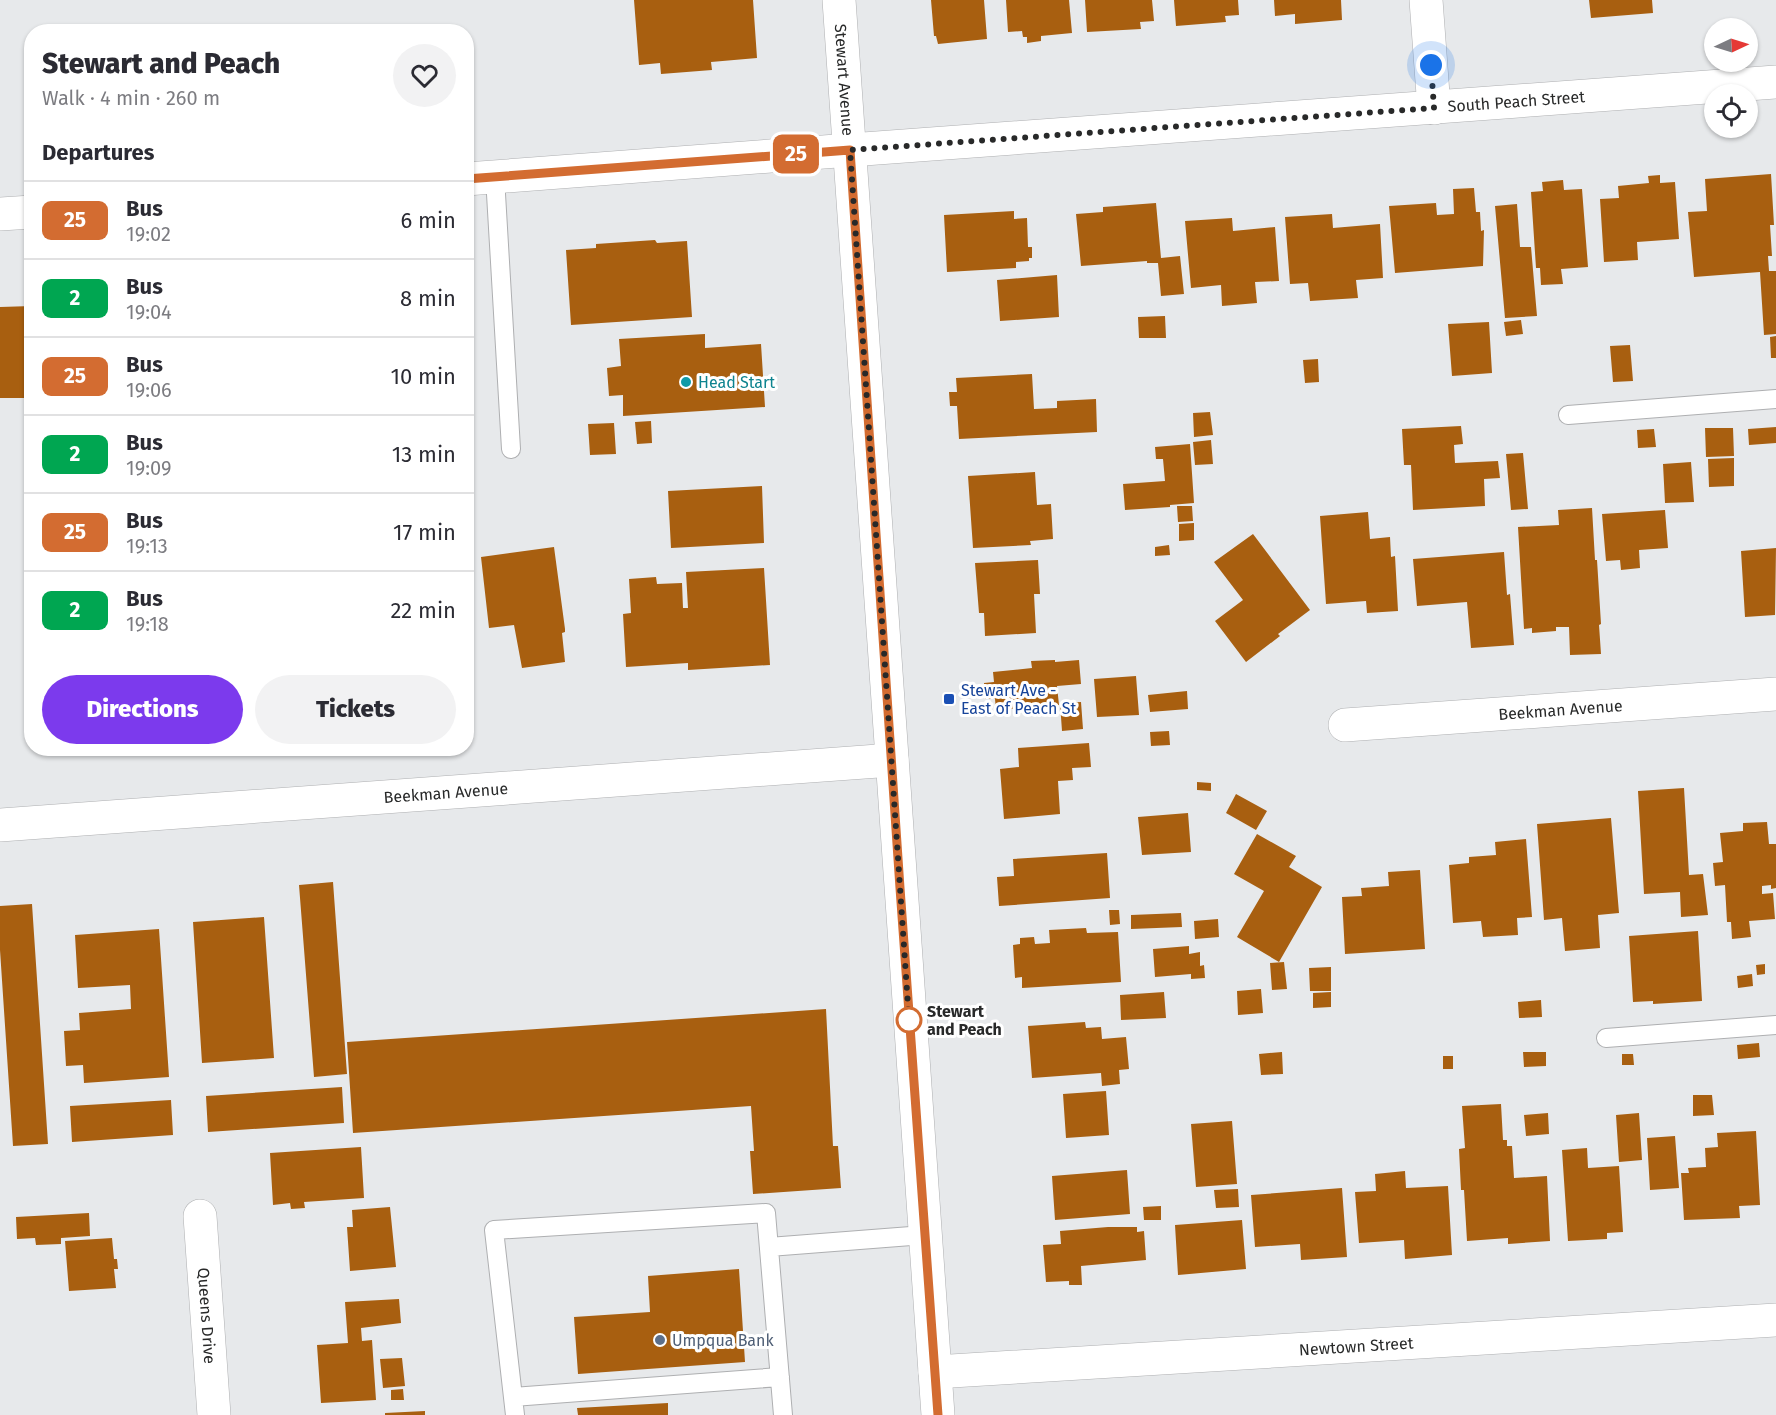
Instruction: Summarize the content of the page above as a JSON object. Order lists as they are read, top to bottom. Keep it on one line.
{"streets":{"street":["Stewart Avenue","South Peach Street","Beekman Avenue","Queens Drive","Newtown Street"]},"crossings":[["Stewart Avenue","South Peach Street"],["Stewart Avenue","Beekman Avenue"],["Stewart Avenue","Newtown Street"]],"places":{"other":["Head Start","Stewart and Peach","Umpqua Bank"],"transit":["Stewart Ave - East of Peach St"]},"lines":["bus line 25"],"north":"right","page":{"on_map":"25","heading":[["Stewart and Peach","Walk · 4 min · 260 m"],"Departures"],"list":[{"mark":"25","name":"Bus","note":"19:02","value":"6 min"},{"mark":"2","name":"Bus","note":"19:04","value":"8 min"},{"mark":"25","name":"Bus","note":"19:06","value":"10 min"},{"mark":"2","name":"Bus","note":"19:09","value":"13 min"},{"mark":"25","name":"Bus","note":"19:13","value":"17 min"},{"mark":"2","name":"Bus","note":"19:18","value":"22 min"}],"buttons":["Directions","Tickets"]}}
